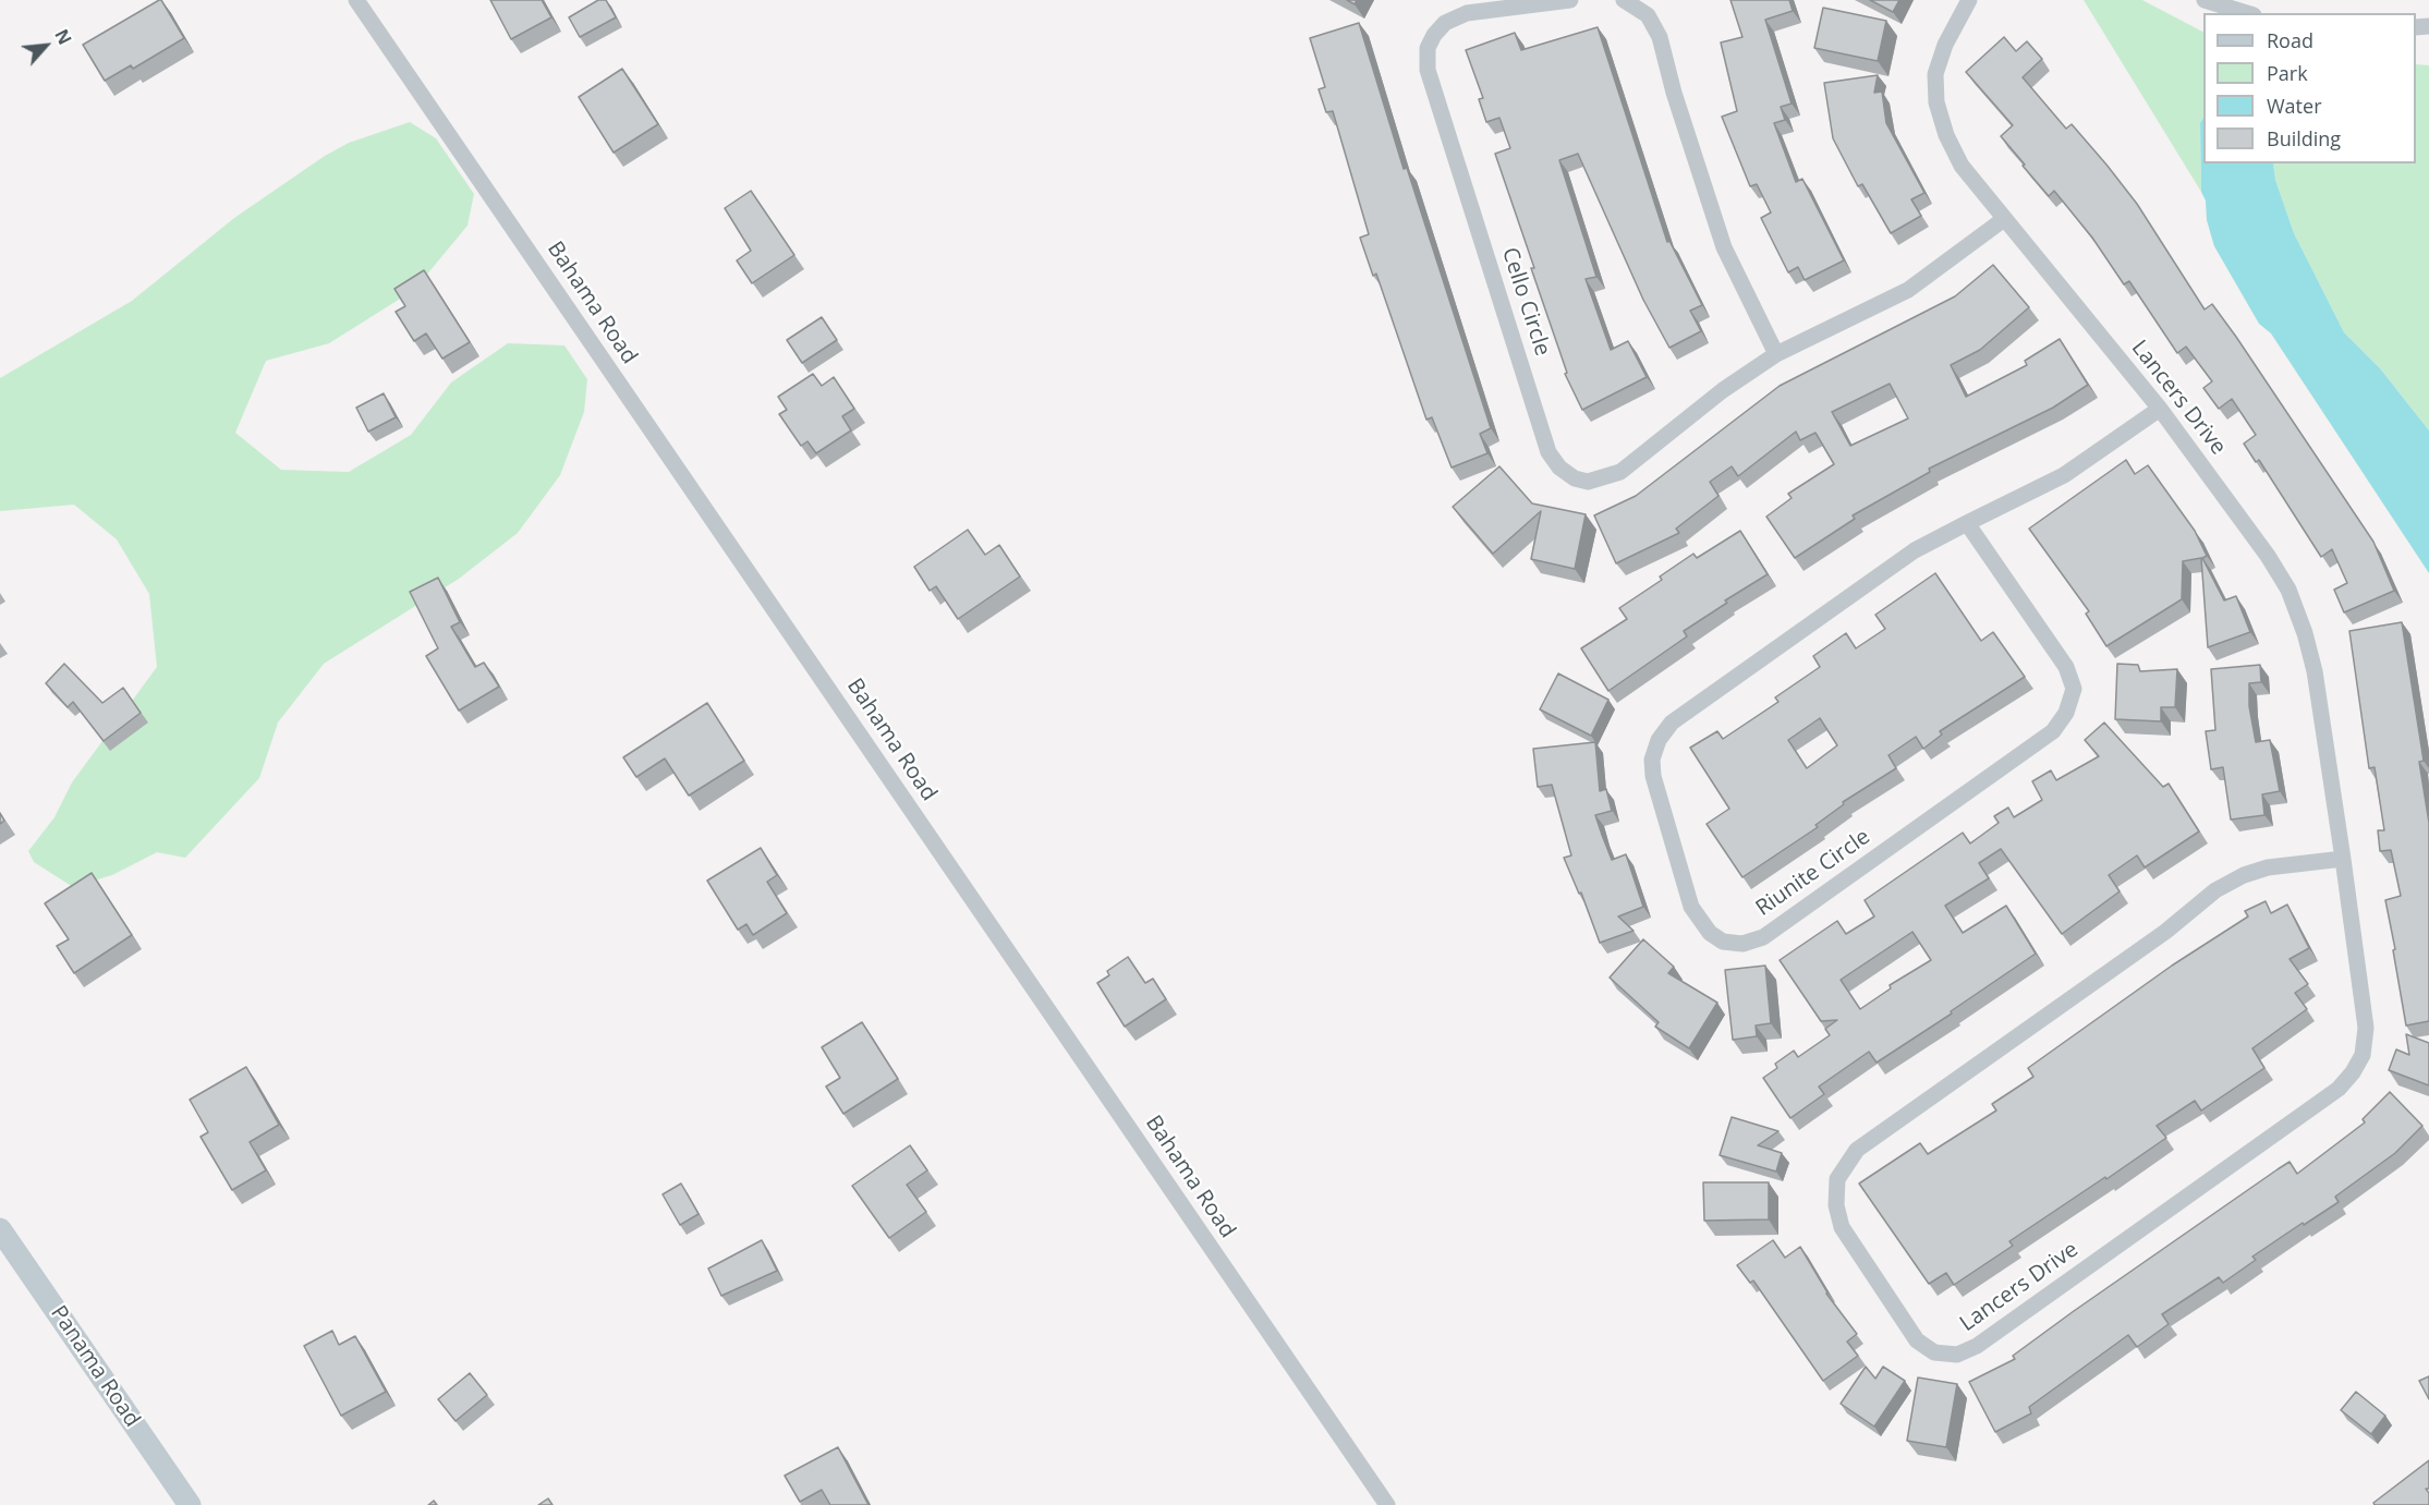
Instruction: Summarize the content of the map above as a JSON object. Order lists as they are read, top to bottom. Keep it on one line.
{"streets":{"street":["Cello Circle","Bahama Road","Lancers Drive","Riunite Circle","Panama Road"]},"crossings":[["Cello Circle","Lancers Drive"],["Lancers Drive","Riunite Circle"]],"legend":["Road","Park","Water","Building"],"north":"top right"}
